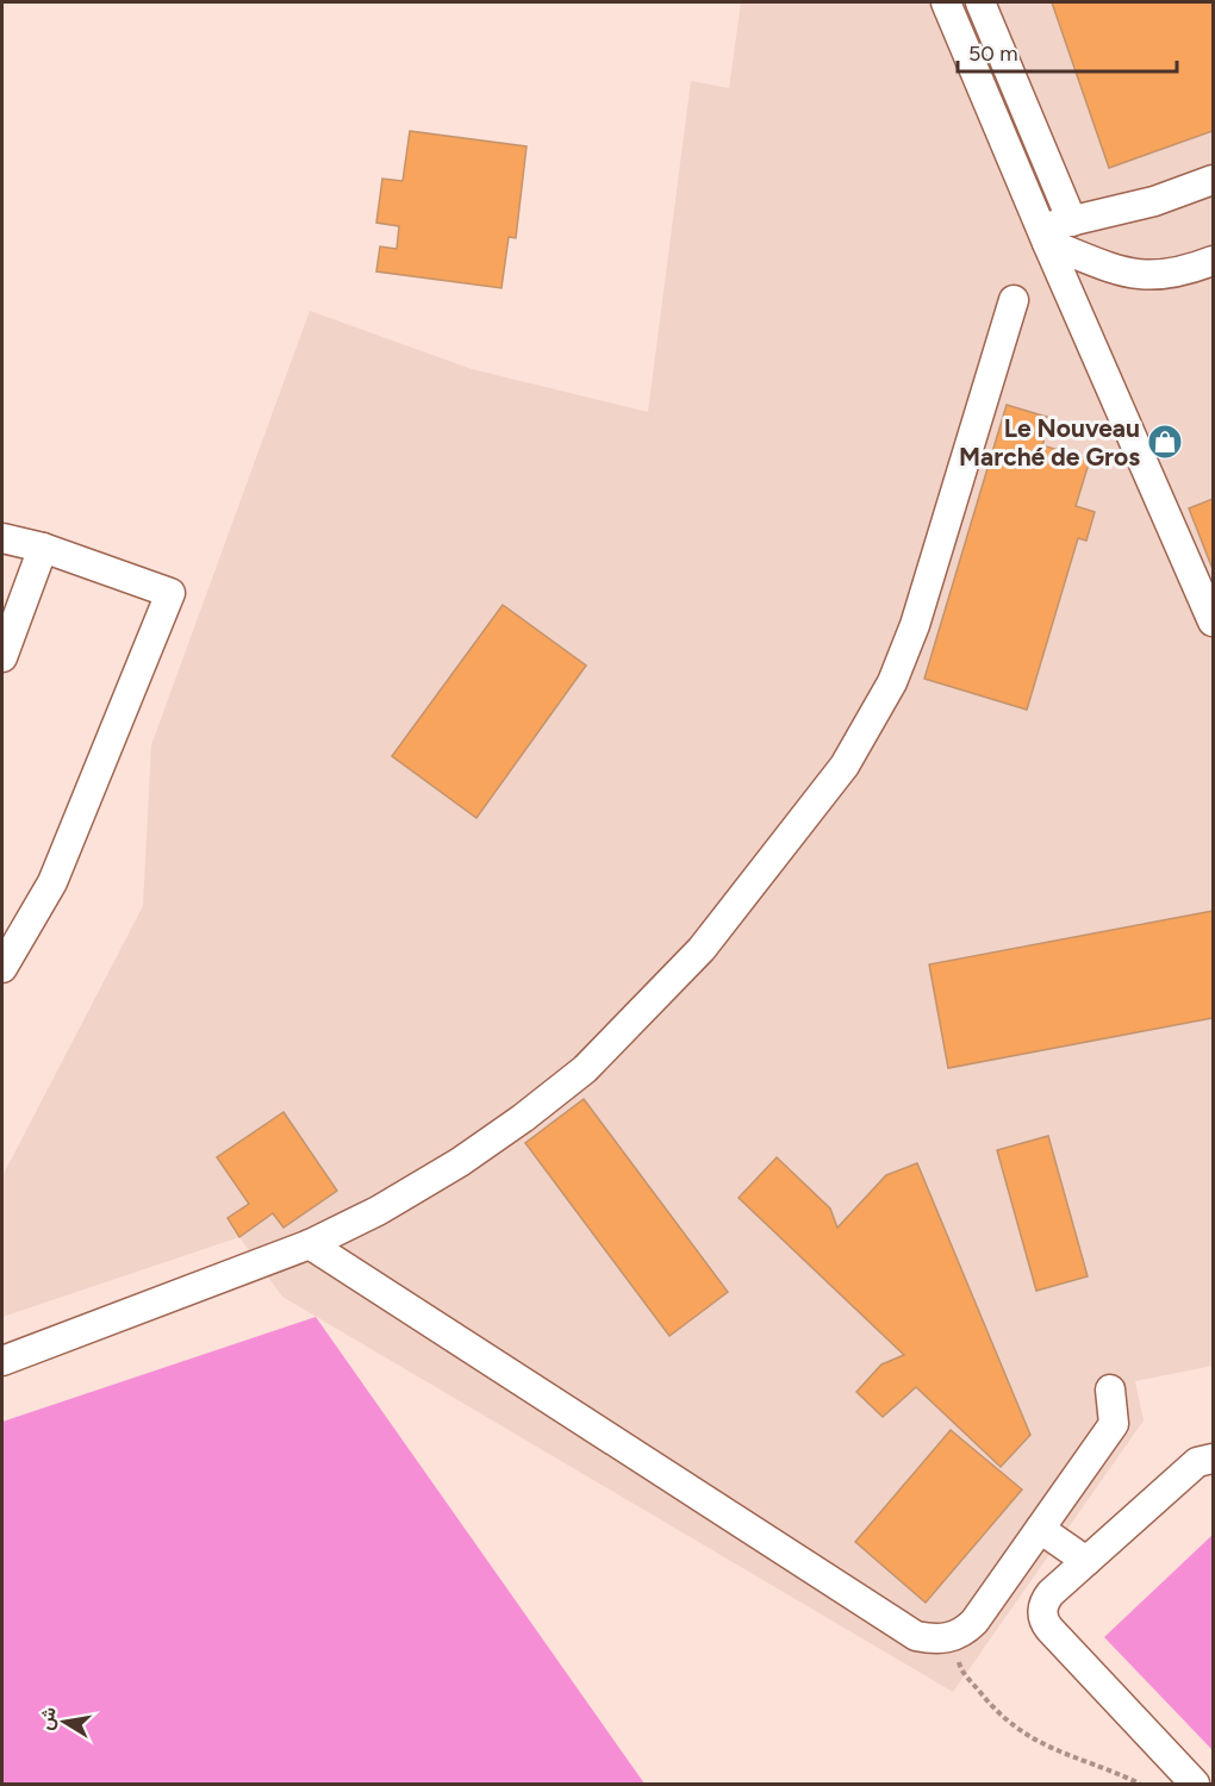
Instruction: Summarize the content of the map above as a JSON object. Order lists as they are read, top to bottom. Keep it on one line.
{"places":{"shop":["Le Nouveau Marché de Gros"]},"scale_bar":"50 m","north":"left"}
